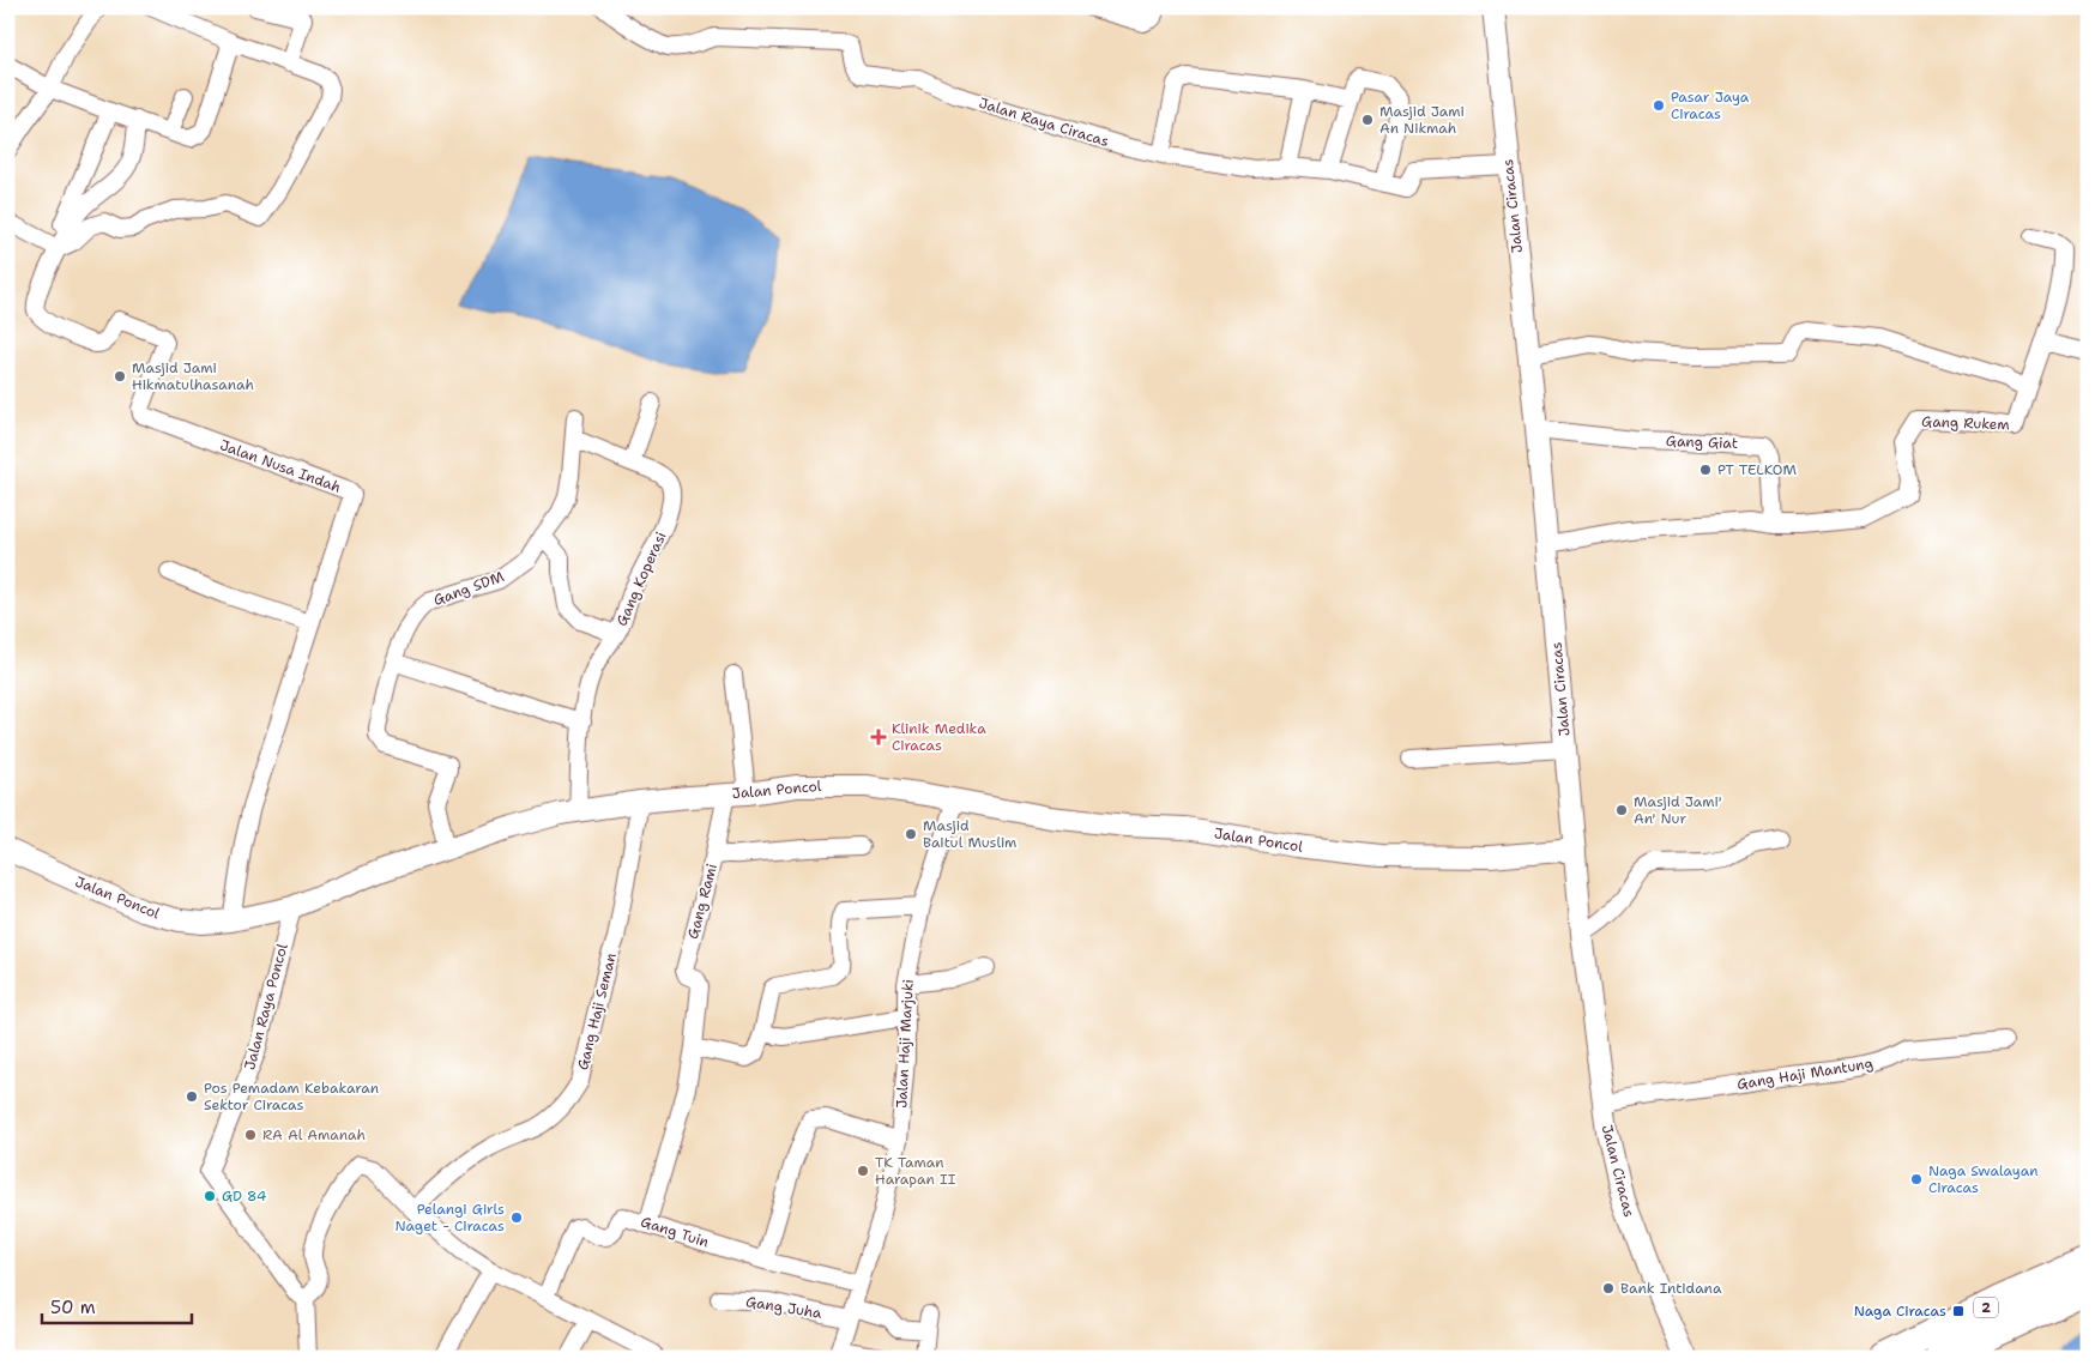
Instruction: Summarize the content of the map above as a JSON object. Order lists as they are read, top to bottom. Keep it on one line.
{"streets":{"highway":["2"],"street":["Jalan Raya Ciracas","Jalan Ciracas","Gang Rukem","Gang Giat","Jalan Nusa Indah","Gang Koperasi","Gang SDM","Jalan Poncol","Gang Rami","Jalan Raya Poncol","Gang Haji Seman","Jalan Haji Marjuki","Gang Haji Mantung","Gang Tuin","Gang Juha"]},"crossings":[["Jalan Raya Ciracas","Jalan Ciracas"],["Jalan Ciracas","Gang Giat"],["Jalan Ciracas","Jalan Poncol"],["Jalan Ciracas","Gang Haji Mantung"],["Gang Rukem","Gang Giat"],["Jalan Nusa Indah","Jalan Poncol"],["Gang Koperasi","Jalan Poncol"],["Gang SDM","Jalan Poncol"],["Jalan Poncol","Jalan Raya Poncol"],["Jalan Poncol","Gang Haji Seman"],["Jalan Poncol","Jalan Haji Marjuki"],["Gang Rami","Gang Tuin"],["Jalan Haji Marjuki","Gang Tuin"],["Jalan Haji Marjuki","Gang Juha"]],"places":{"other":["Pasar Jaya Ciracas","Masjid Jami An Nikmah","Masjid Jami Hikmatulhasanah","PT TELKOM","Masjid Jami' An' Nur","Masjid Baitul Muslim","Pos Pemadam Kebakaran Sektor Ciracas","RA Al Amanah","TK Taman Harapan II","Naga Swalayan Ciracas","GD 84","Pelangi Girls Naget - Ciracas","Bank Intidana"],"health":["Klinik Medika Ciracas"],"transit":["Naga Ciracas"]},"scale_bar":"50 m"}
